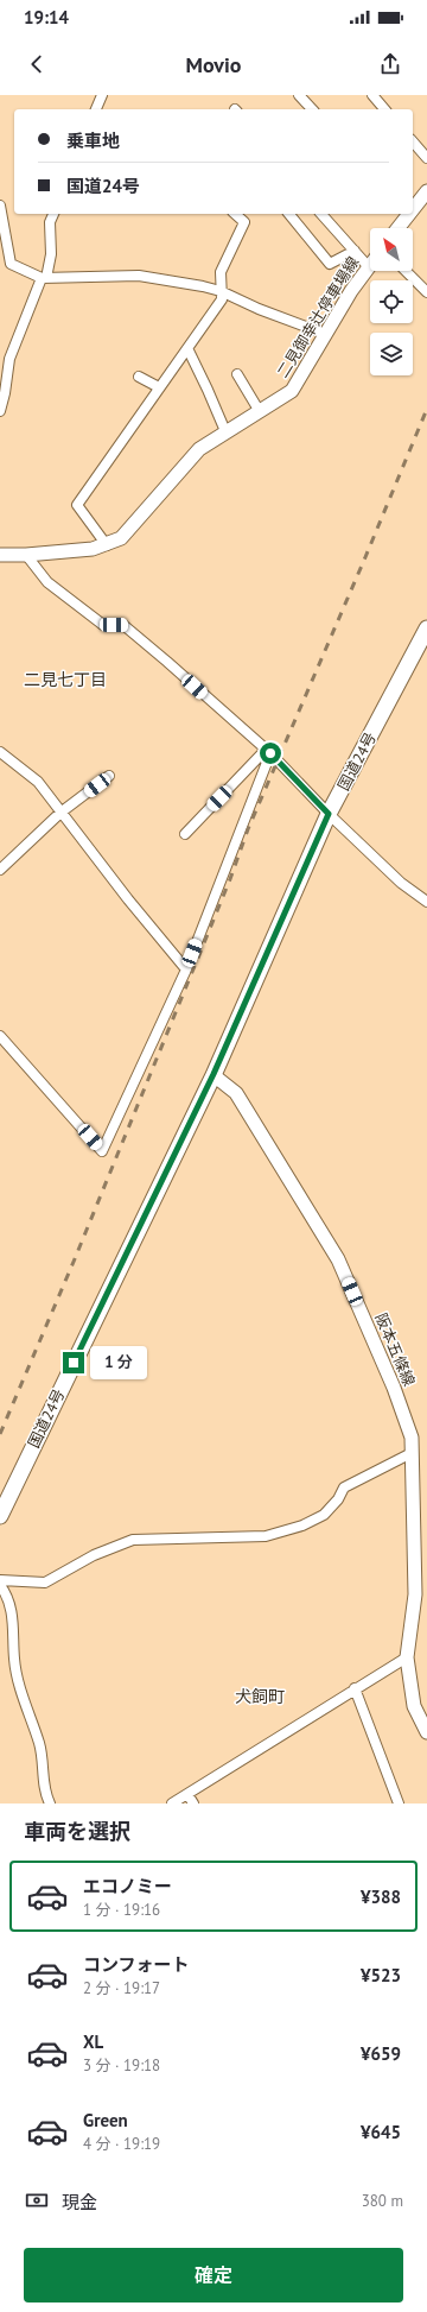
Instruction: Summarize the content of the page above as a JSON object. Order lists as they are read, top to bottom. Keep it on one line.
{"streets":{"highway":["国道24号"],"main road":["二見御幸辻停車場線","阪本五條線"]},"crossings":[["国道24号","阪本五條線"]],"districts":["二見七丁目","犬飼町"],"north":"top left","page":{"status":"19:14","header":"Movio","banner":["乗車地","国道24号"],"bubble":"1 分","heading":"車両を選択","list":[{"name":"エコノミー","note":"1 分 · 19:16","value":"¥388"},{"name":"コンフォート","note":"2 分 · 19:17","value":"¥523"},{"name":"XL","note":"3 分 · 19:18","value":"¥659"},{"name":"Green","note":"4 分 · 19:19","value":"¥645"}],"pay":["現金","380 m"],"buttons":"確定"}}
